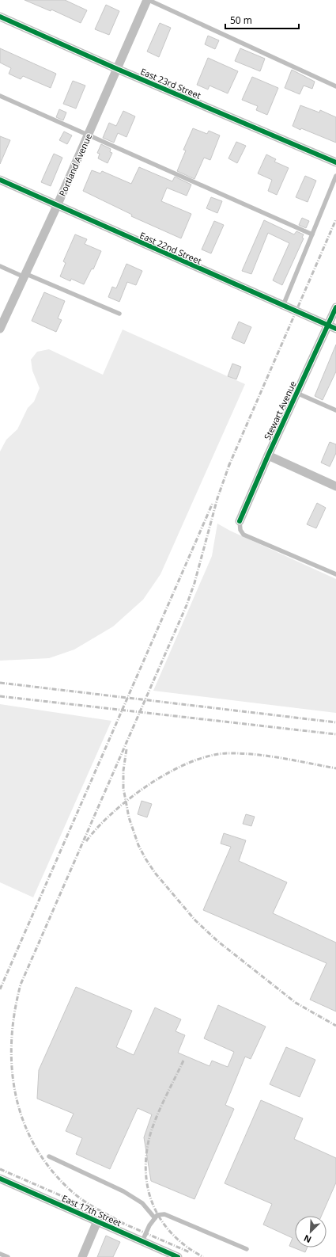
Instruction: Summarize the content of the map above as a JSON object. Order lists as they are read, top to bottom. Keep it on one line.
{"streets":{"street":["East 23rd Street","Portland Avenue","East 22nd Street","Stewart Avenue","East 17th Street"]},"crossings":[["East 23rd Street","Portland Avenue"],["Portland Avenue","East 22nd Street"],["East 22nd Street","Stewart Avenue"]],"scale_bar":"50 m","north":"bottom left"}
